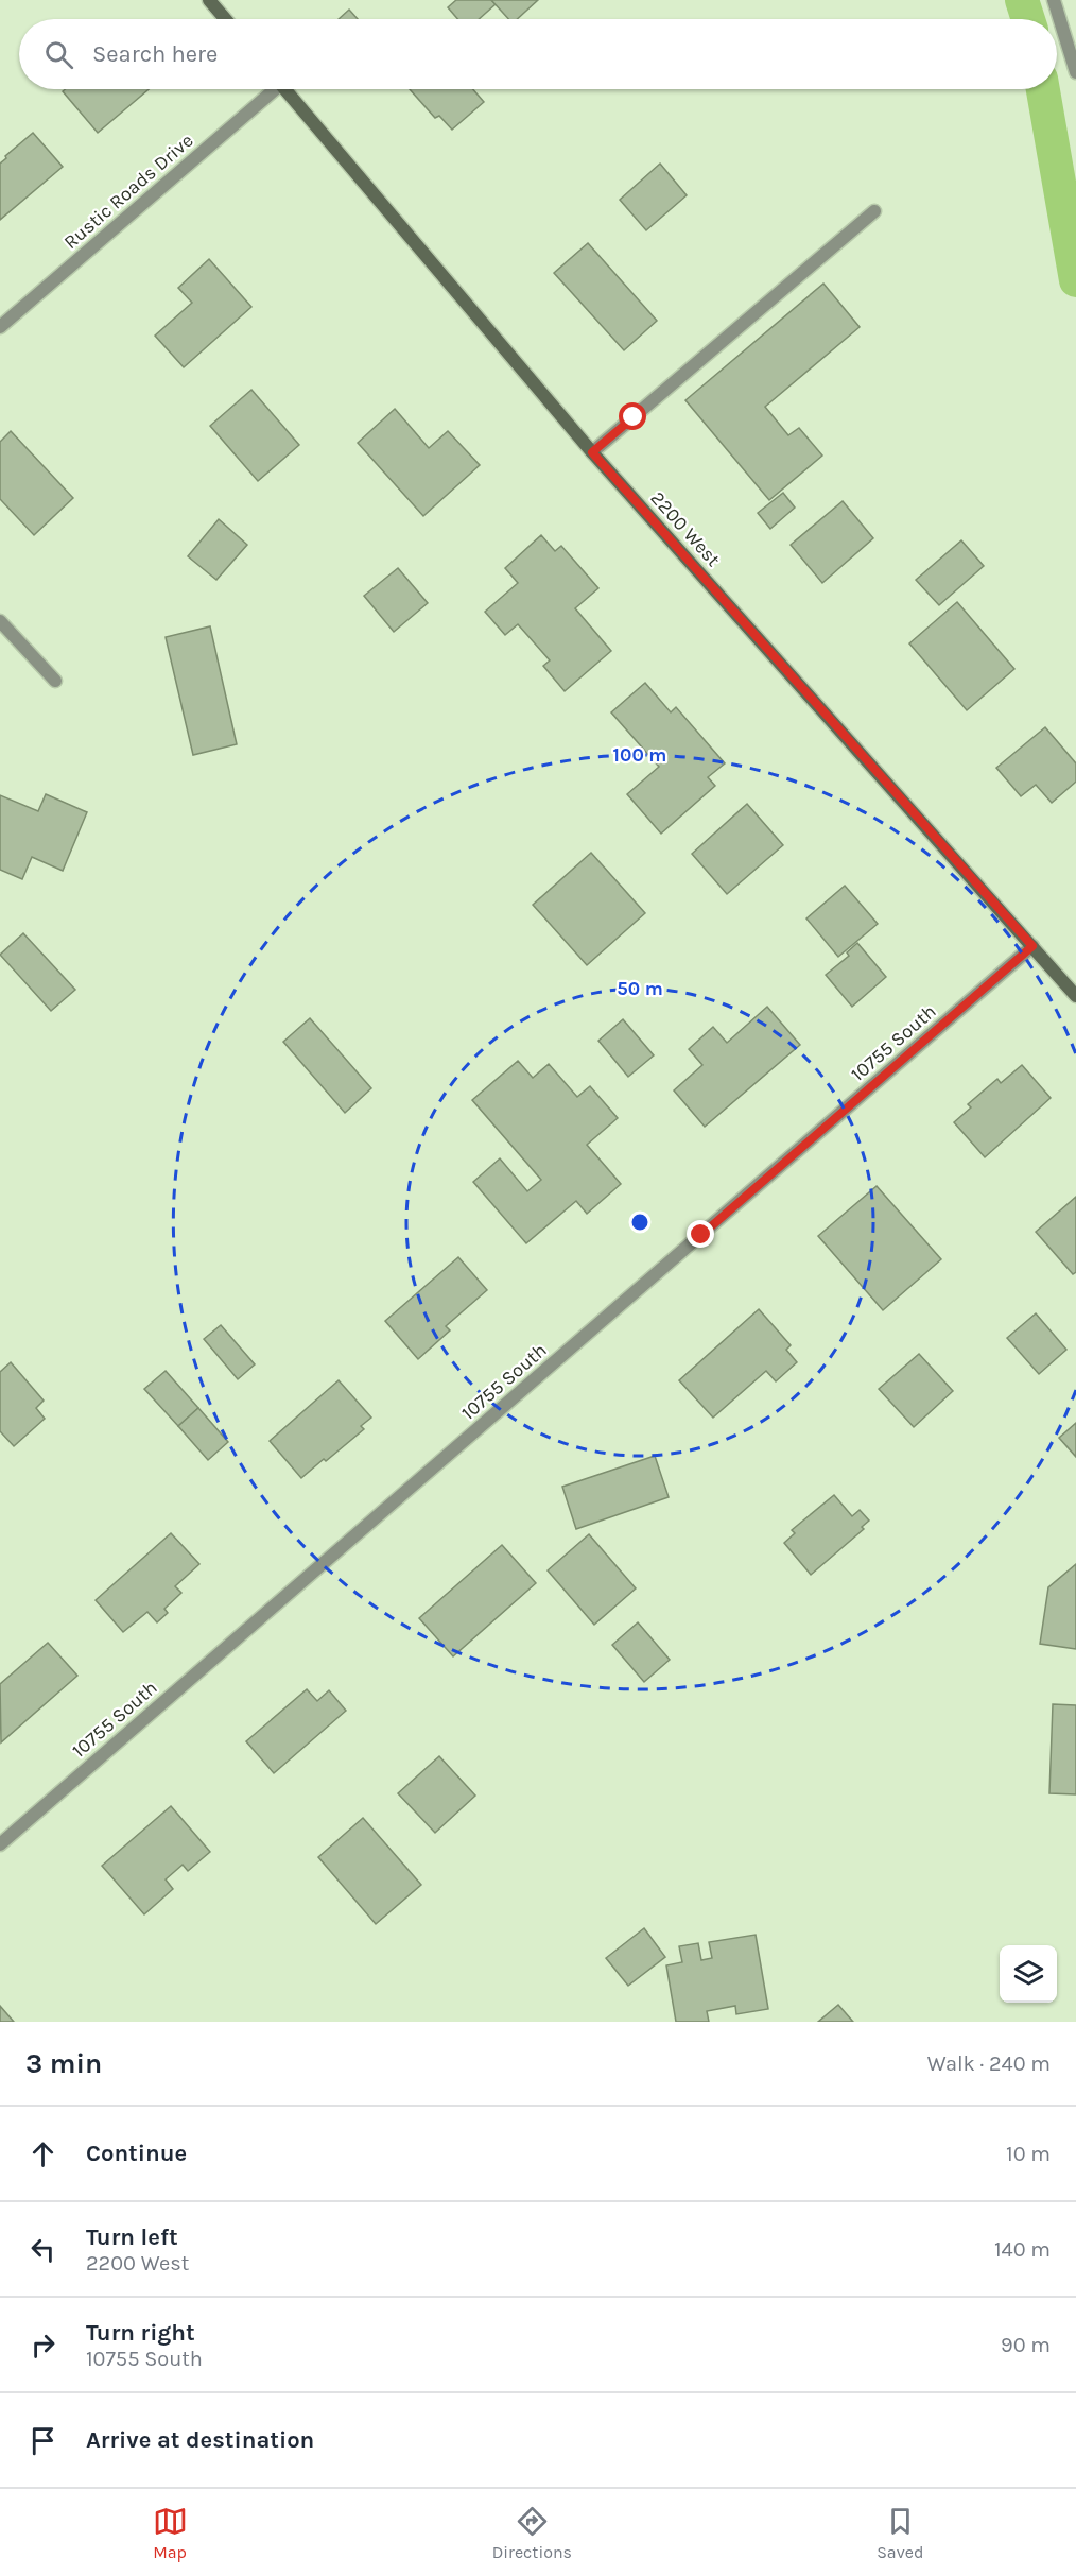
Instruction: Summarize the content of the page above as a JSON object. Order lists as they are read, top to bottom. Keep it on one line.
{"streets":{"street":["Rustic Roads Drive","2200 West","10755 South"]},"crossings":[["2200 West","10755 South"]],"page":{"search":"Search here","heading":["3 min","Walk · 240 m"],"list":[["Continue","10 m"],["Turn left","2200 West","140 m"],["Turn right","10755 South","90 m"],"Arrive at destination"],"nav":["Map","Directions","Saved"]},"rings":["100 m","50 m"]}
